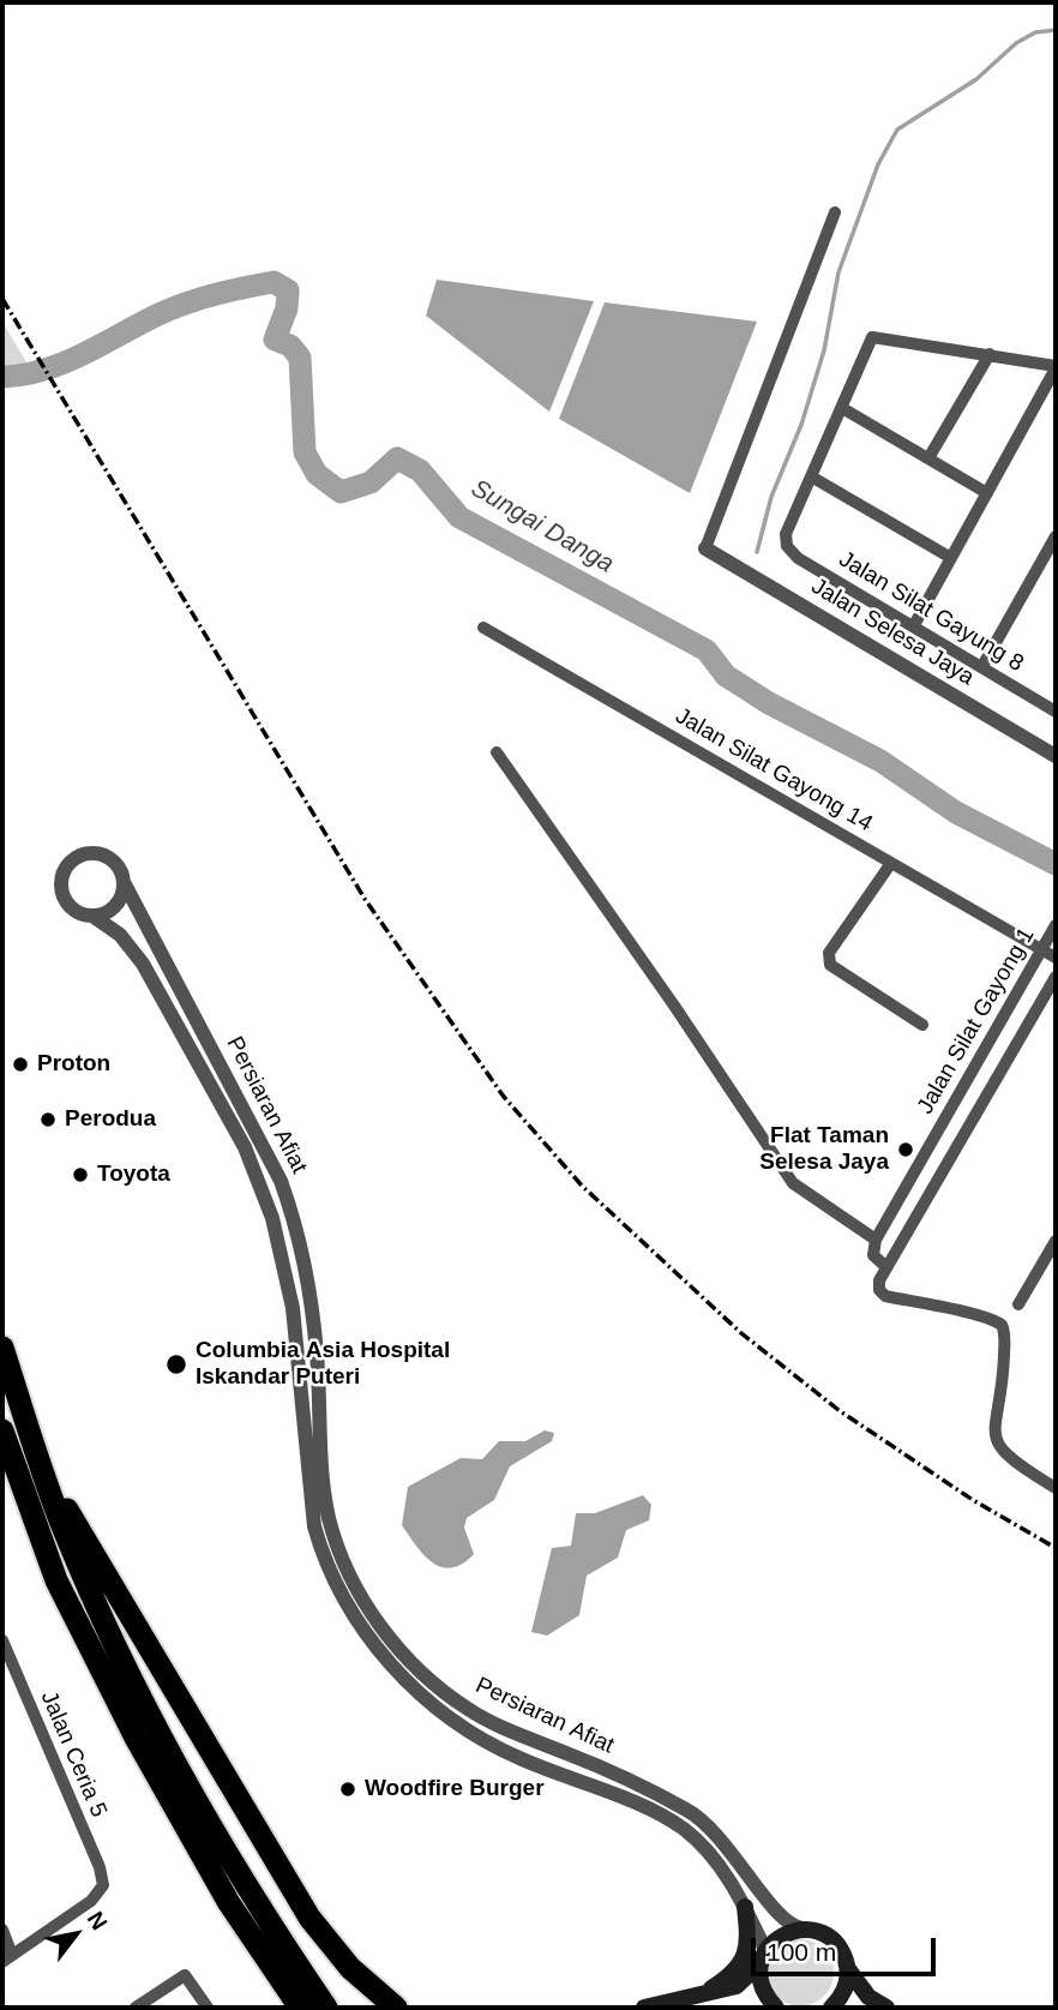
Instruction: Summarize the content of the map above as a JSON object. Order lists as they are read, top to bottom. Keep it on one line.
{"streets":{"street":["Jalan Silat Gayung 8","Jalan Selesa Jaya","Jalan Silat Gayong 14","Jalan Silat Gayong 1","Persiaran Afiat","Jalan Ceria 5"]},"crossings":[["Jalan Silat Gayong 14","Jalan Silat Gayong 1"]],"water":["Sungai Danga"],"places":["Proton","Perodua","Flat Taman Selesa Jaya","Toyota","Columbia Asia Hospital Iskandar Puteri","Woodfire Burger"],"scale_bar":"100 m","north":"top right"}
